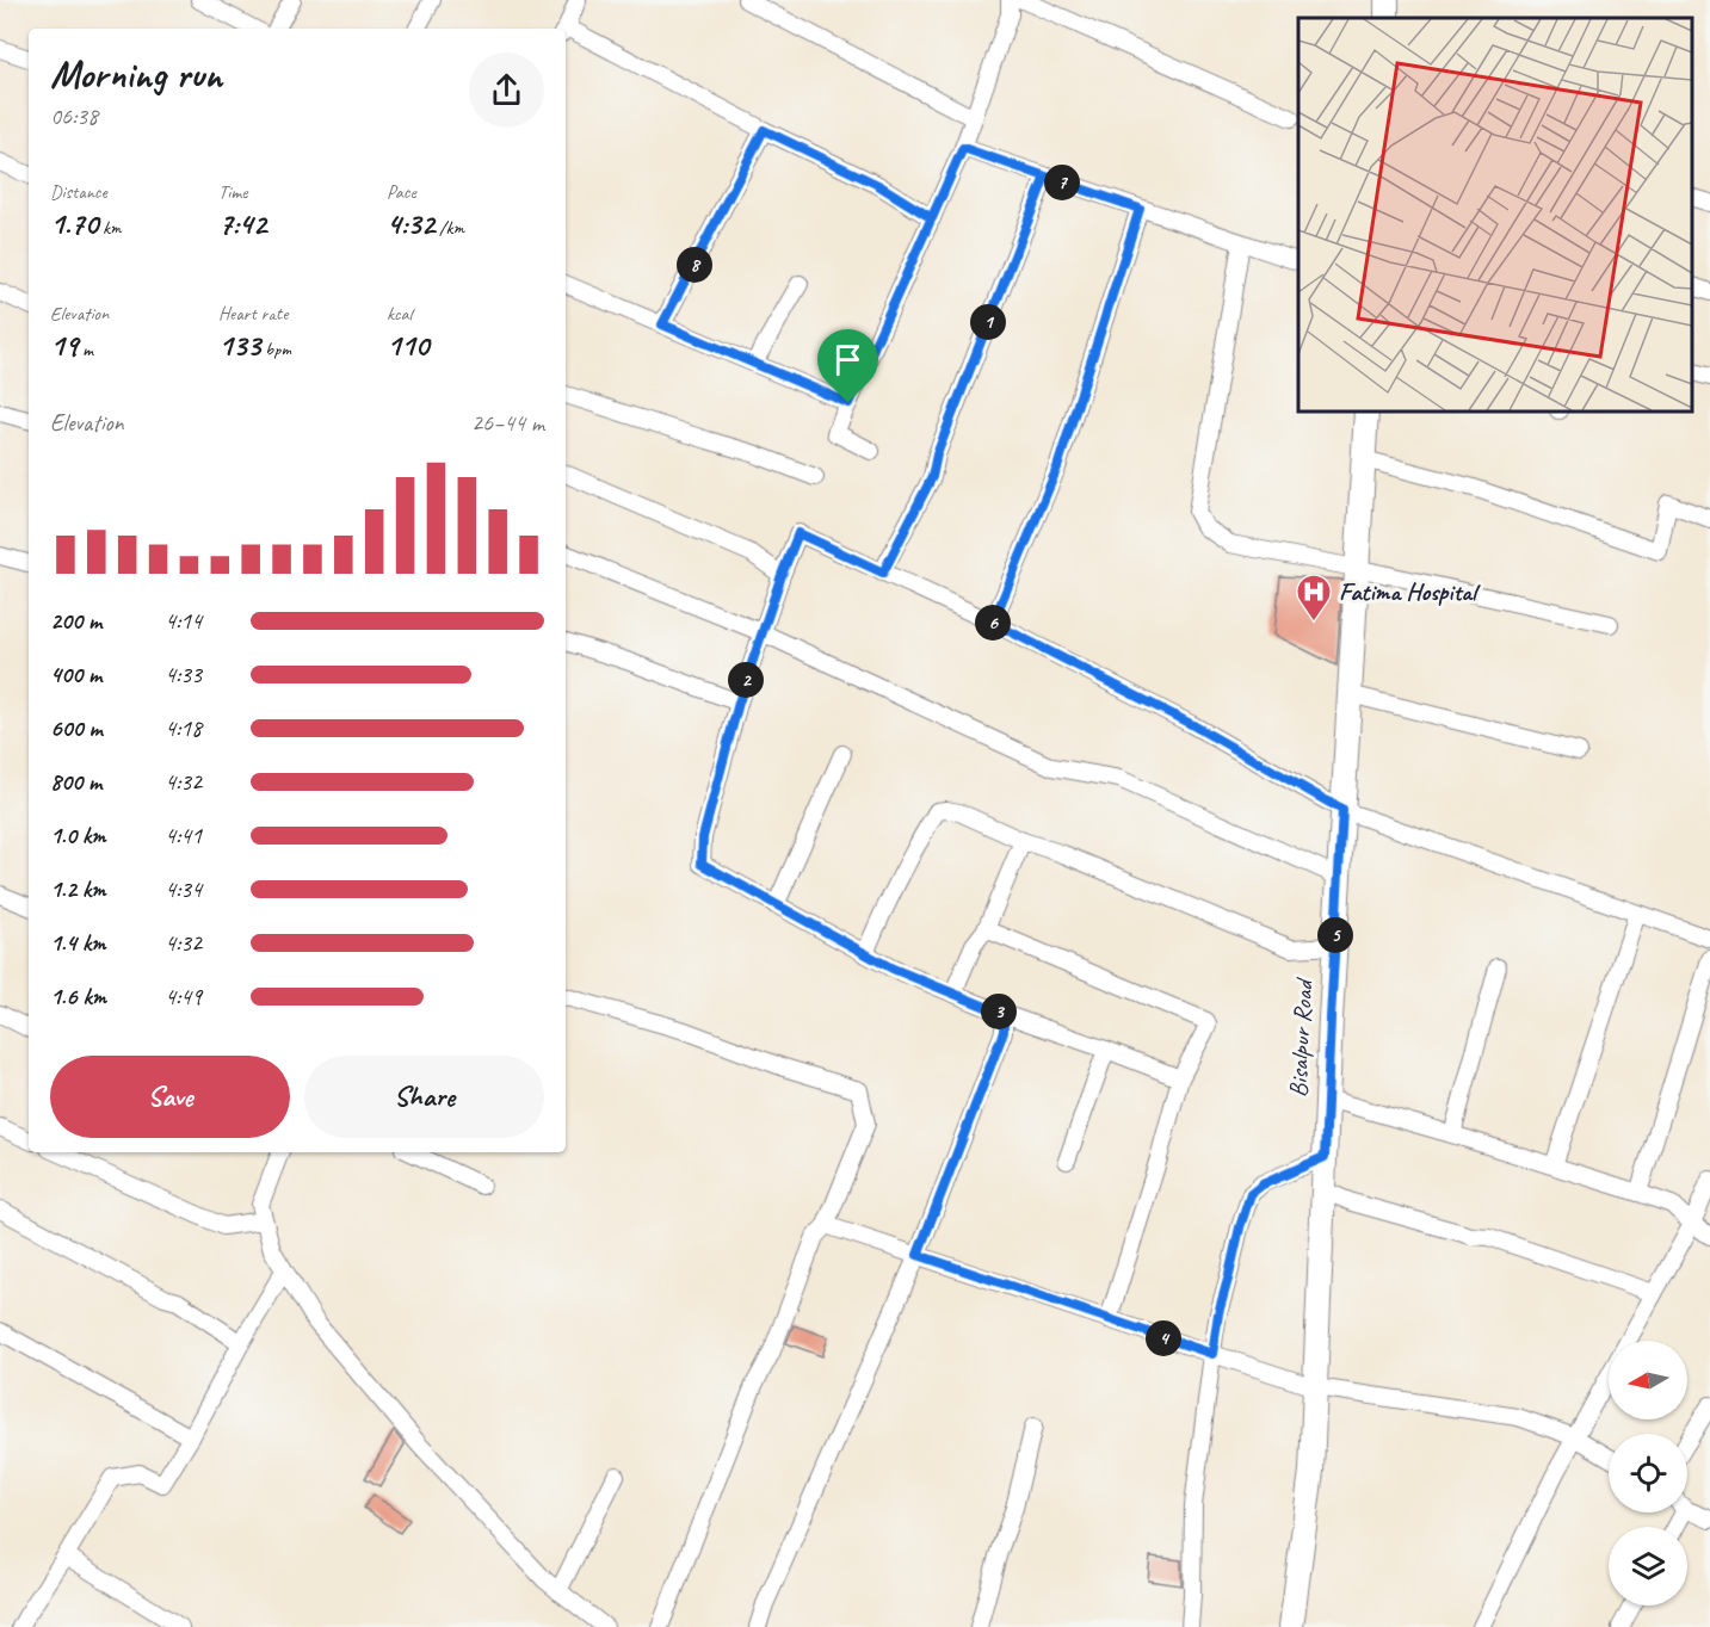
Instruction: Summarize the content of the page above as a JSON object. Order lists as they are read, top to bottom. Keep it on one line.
{"streets":{"main road":["Bisalpur Road"]},"places":{"hospital":["Fatima Hospital"]},"north":"left","page":{"heading":["Morning run","06:38"],"stats":[["Distance","1.70 km"],["Time","7:42"],["Pace","4:32 /km"],["Elevation","19 m"],["Heart rate","133 bpm"],["kcal","110"]],"pins":["7","8","1","6","2","5","3","4"],"chart":["Elevation","26–44 m"],"list":[{"name":"200 m","note":"4:14"},{"name":"400 m","note":"4:33"},{"name":"600 m","note":"4:18"},{"name":"800 m","note":"4:32"},{"name":"1.0 km","note":"4:41"},{"name":"1.2 km","note":"4:34"},{"name":"1.4 km","note":"4:32"},{"name":"1.6 km","note":"4:49"}],"buttons":["Save","Share"]}}
